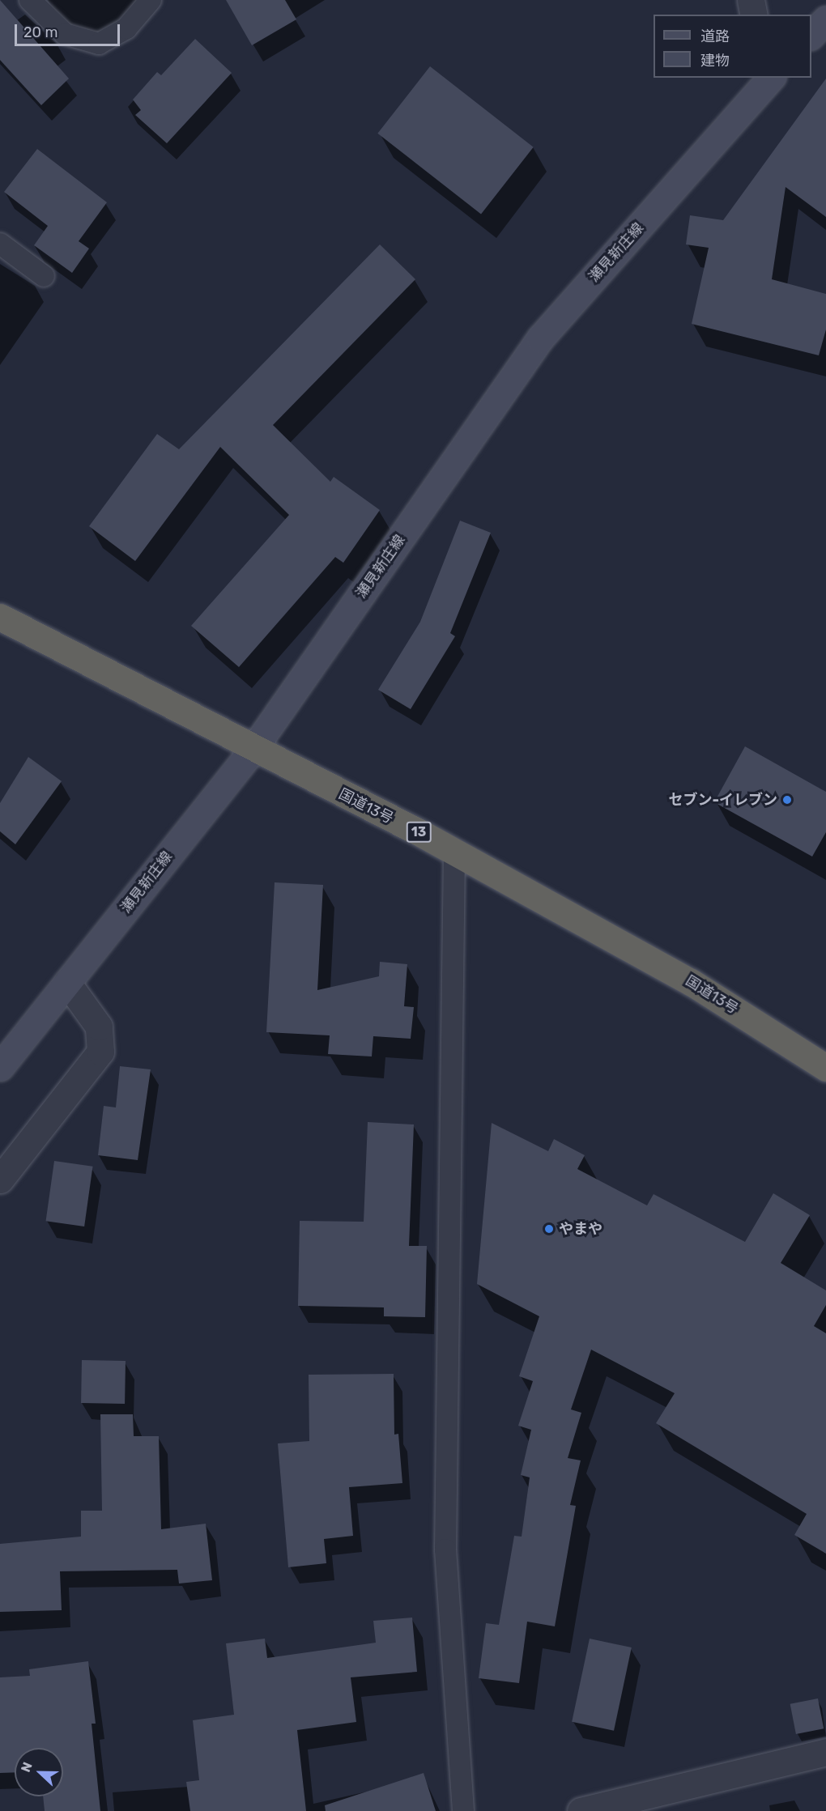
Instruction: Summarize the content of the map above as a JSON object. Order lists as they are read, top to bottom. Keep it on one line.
{"streets":{"highway":["国道13号","13"],"main road":["瀬見新庄線"]},"crossings":[["瀬見新庄線","国道13号"]],"places":["セブン-イレブン","やまや"],"legend":["道路","建物"],"scale_bar":"20 m","north":"left"}
